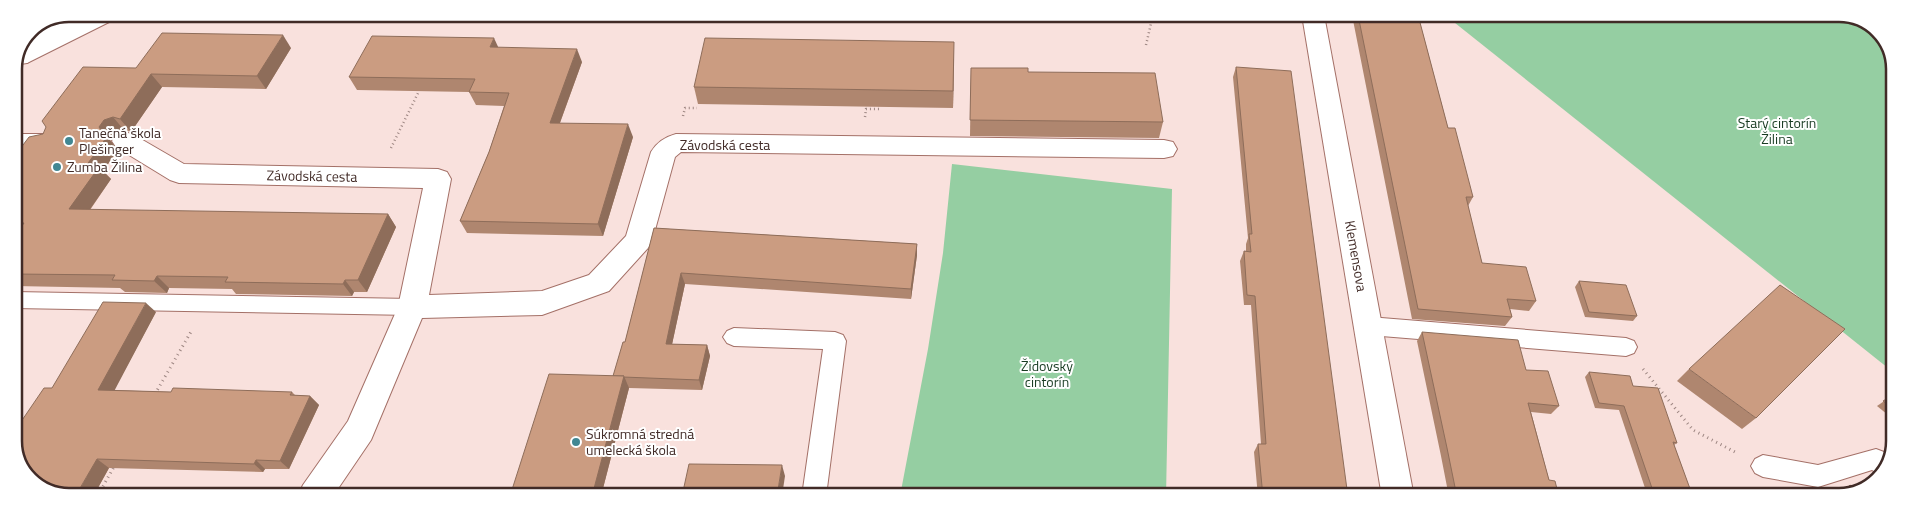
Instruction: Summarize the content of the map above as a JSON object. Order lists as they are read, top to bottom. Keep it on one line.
{"streets":{"street":["Závodská cesta","Klemensova"]},"parks":["Starý cintorín Žilina","Židovský cintorín"],"places":["Tanečná škola Plešinger","Zumba Žilina","Súkromná stredná umelecká škola"]}
